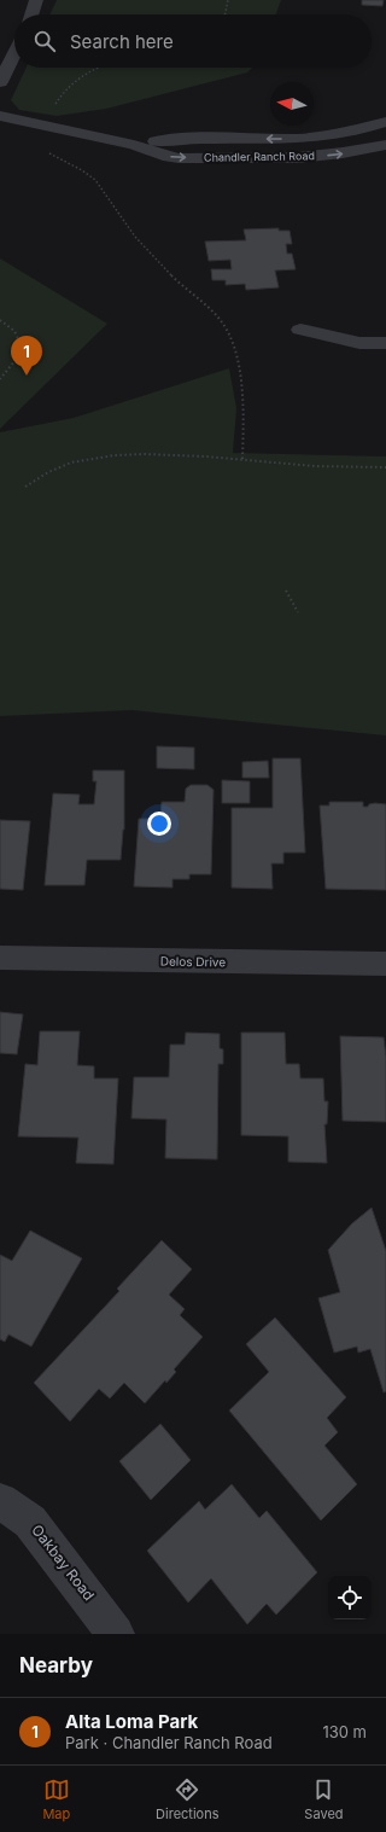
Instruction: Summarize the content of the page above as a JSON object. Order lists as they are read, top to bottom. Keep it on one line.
{"streets":{"street":["Chandler Ranch Road","Delos Drive","Oakbay Road"]},"north":"left","page":{"search":"Search here","pins":"1","heading":"Nearby","list":[{"mark":"1","name":"Alta Loma Park","note":"Park · Chandler Ranch Road","value":"130 m"}],"nav":["Map","Directions","Saved"]}}
